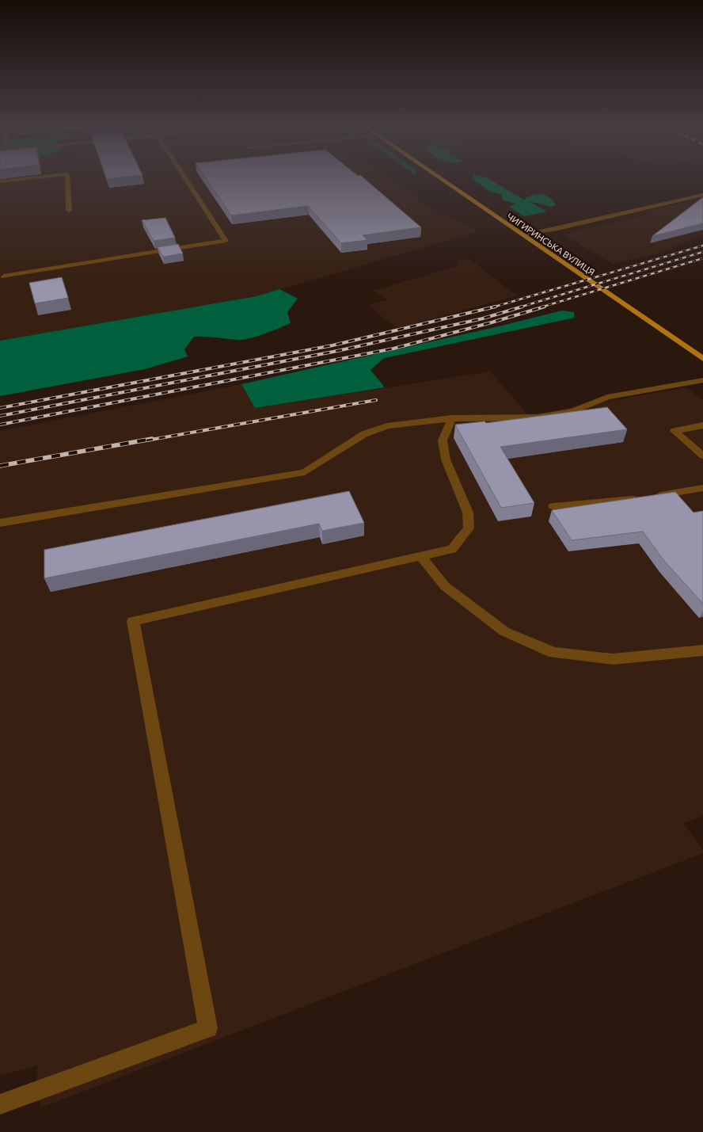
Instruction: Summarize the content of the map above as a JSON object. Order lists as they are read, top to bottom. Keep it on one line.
{"streets":{"main road":["ЧИГИРИНСЬКА ВУЛИЦЯ"]}}
